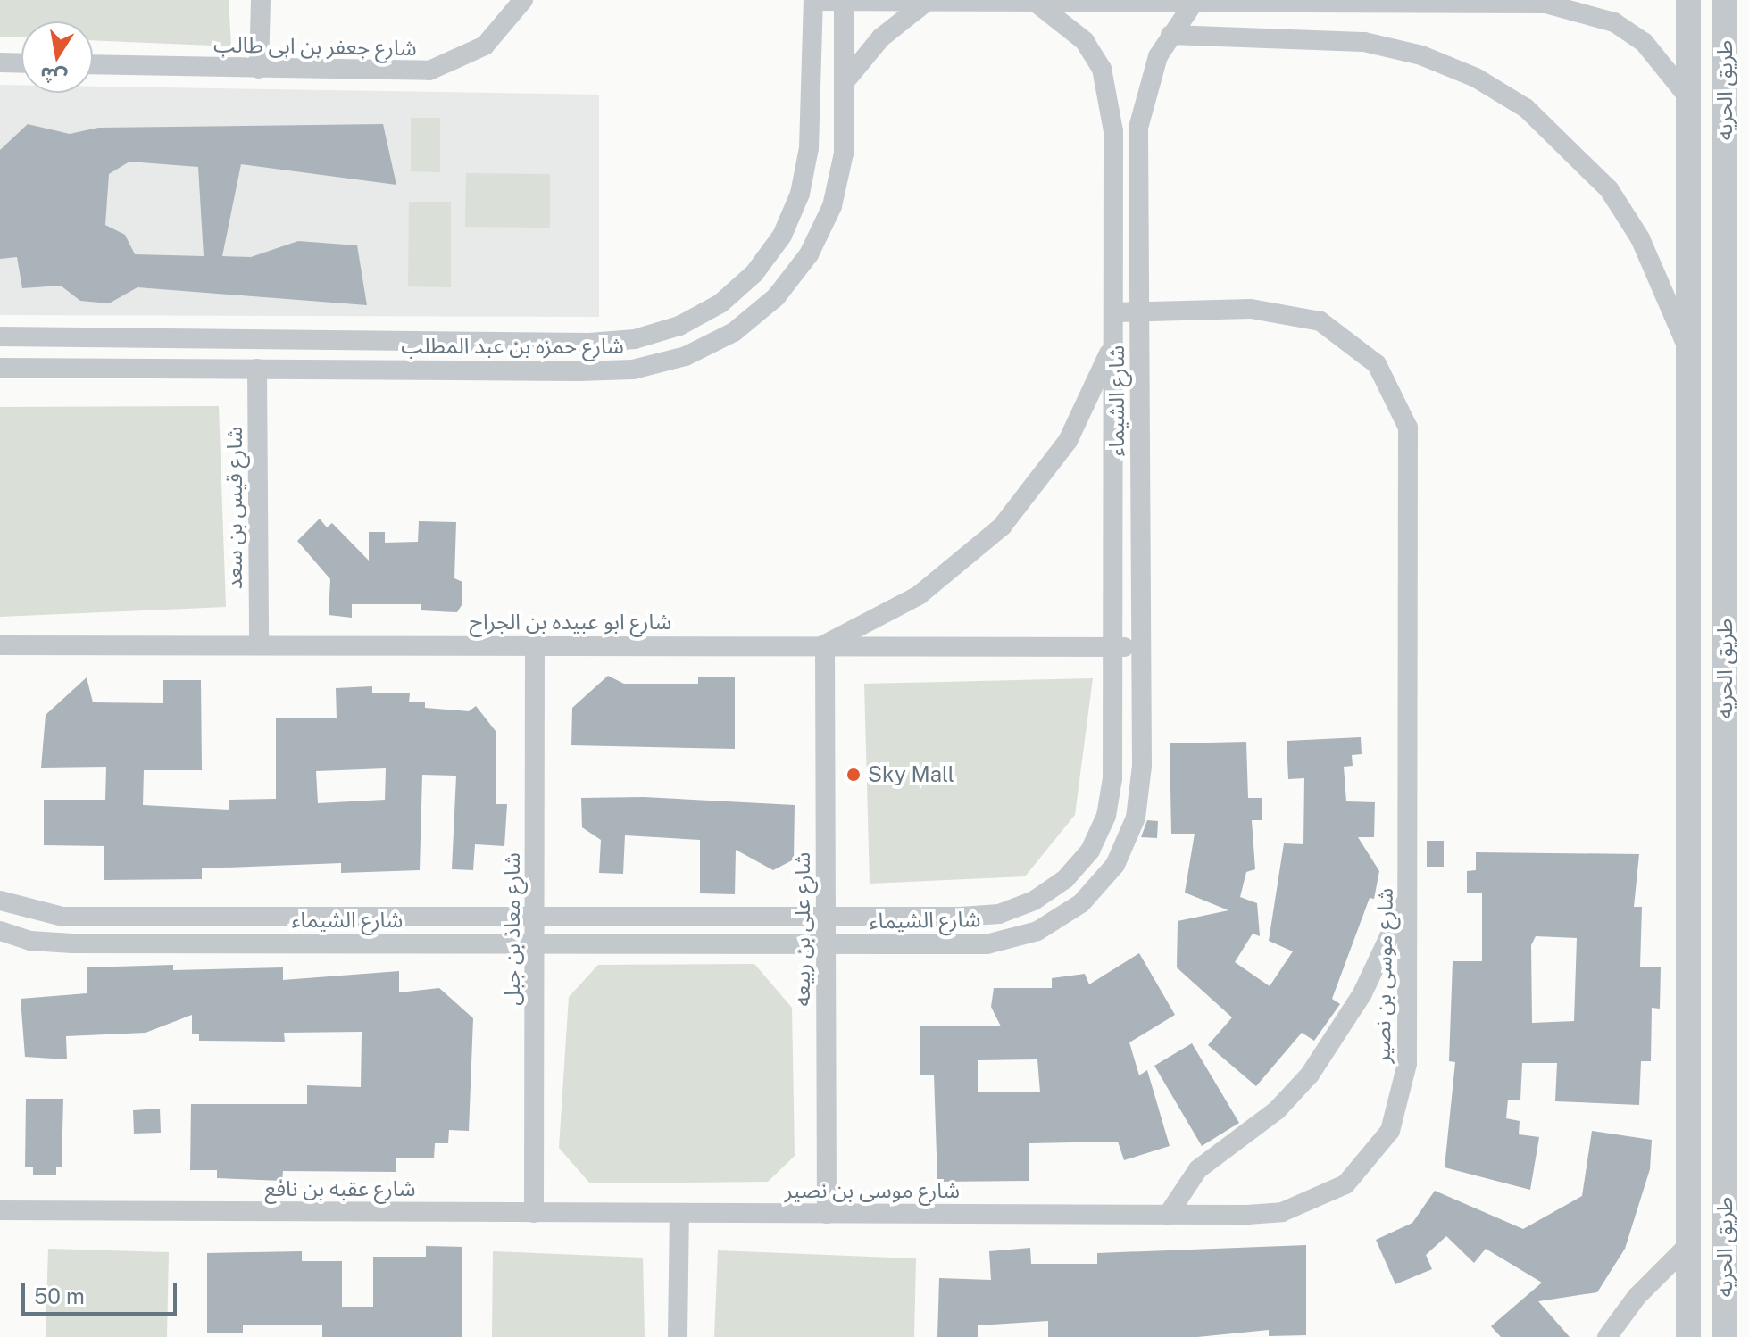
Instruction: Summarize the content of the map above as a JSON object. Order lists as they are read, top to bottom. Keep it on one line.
{"streets":{"street":["شارع جعفر بن ابى طالب","طريق الحريه","شارع حمزه بن عبد المطلب","شارع الشيماء","شارع قيس بن سعد","شارع ابو عبيده بن الجراح","شارع معاذ بن جبل","شارع على بن ربيعه","شارع موسى بن نصير","شارع عقبه بن نافع"]},"crossings":[["شارع حمزه بن عبد المطلب","شارع قيس بن سعد"],["شارع الشيماء","شارع ابو عبيده بن الجراح"],["شارع الشيماء","شارع معاذ بن جبل"],["شارع الشيماء","شارع على بن ربيعه"],["شارع الشيماء","شارع موسى بن نصير"],["شارع قيس بن سعد","شارع ابو عبيده بن الجراح"],["شارع ابو عبيده بن الجراح","شارع معاذ بن جبل"],["شارع ابو عبيده بن الجراح","شارع على بن ربيعه"],["شارع معاذ بن جبل","شارع عقبه بن نافع"],["شارع على بن ربيعه","شارع موسى بن نصير"],["شارع موسى بن نصير","شارع عقبه بن نافع"]],"places":["Sky Mall"],"scale_bar":"50 m","north":"bottom"}
